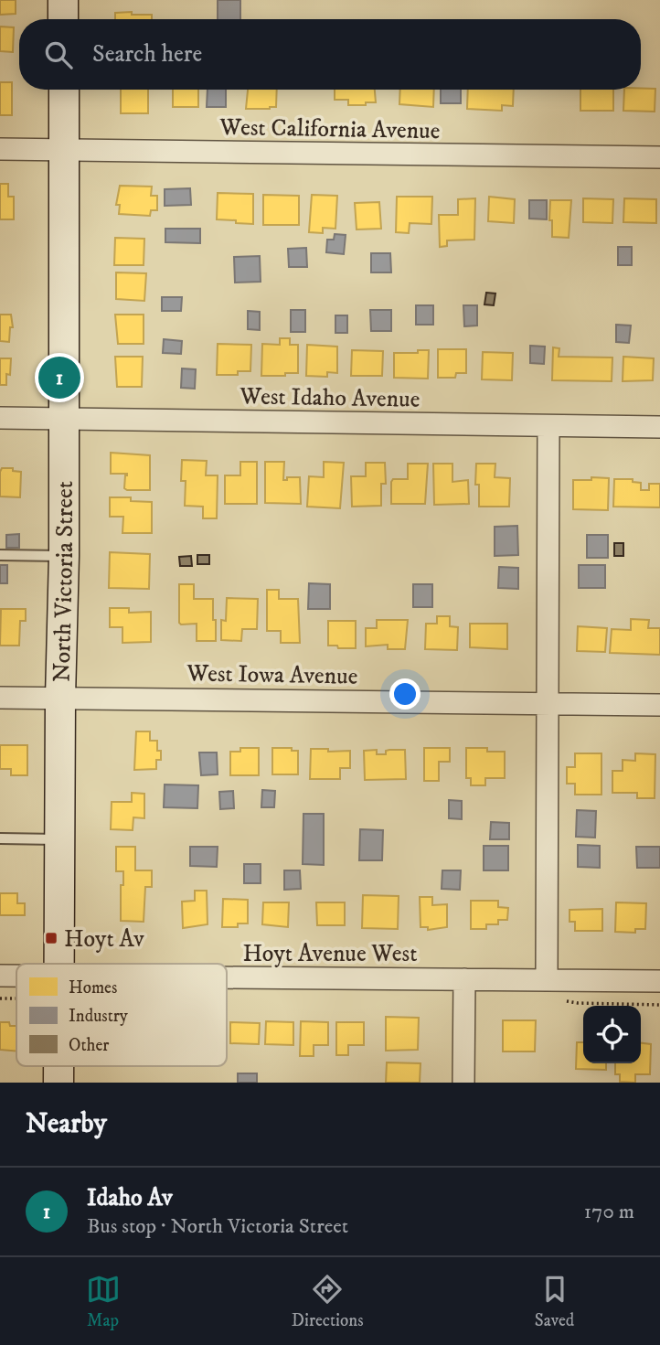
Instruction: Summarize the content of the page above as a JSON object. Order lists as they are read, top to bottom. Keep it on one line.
{"streets":{"street":["West California Avenue","West Idaho Avenue","North Victoria Street","West Iowa Avenue","Hoyt Avenue West"]},"crossings":[["West California Avenue","North Victoria Street"],["West Idaho Avenue","North Victoria Street"],["North Victoria Street","West Iowa Avenue"]],"places":{"transit":["Hoyt Av"]},"legend":["Homes","Industry","Other"],"page":{"search":"Search here","pins":"1","heading":"Nearby","list":[{"mark":"1","name":"Idaho Av","note":"Bus stop · North Victoria Street","value":"170 m"}],"nav":["Map","Directions","Saved"]}}
